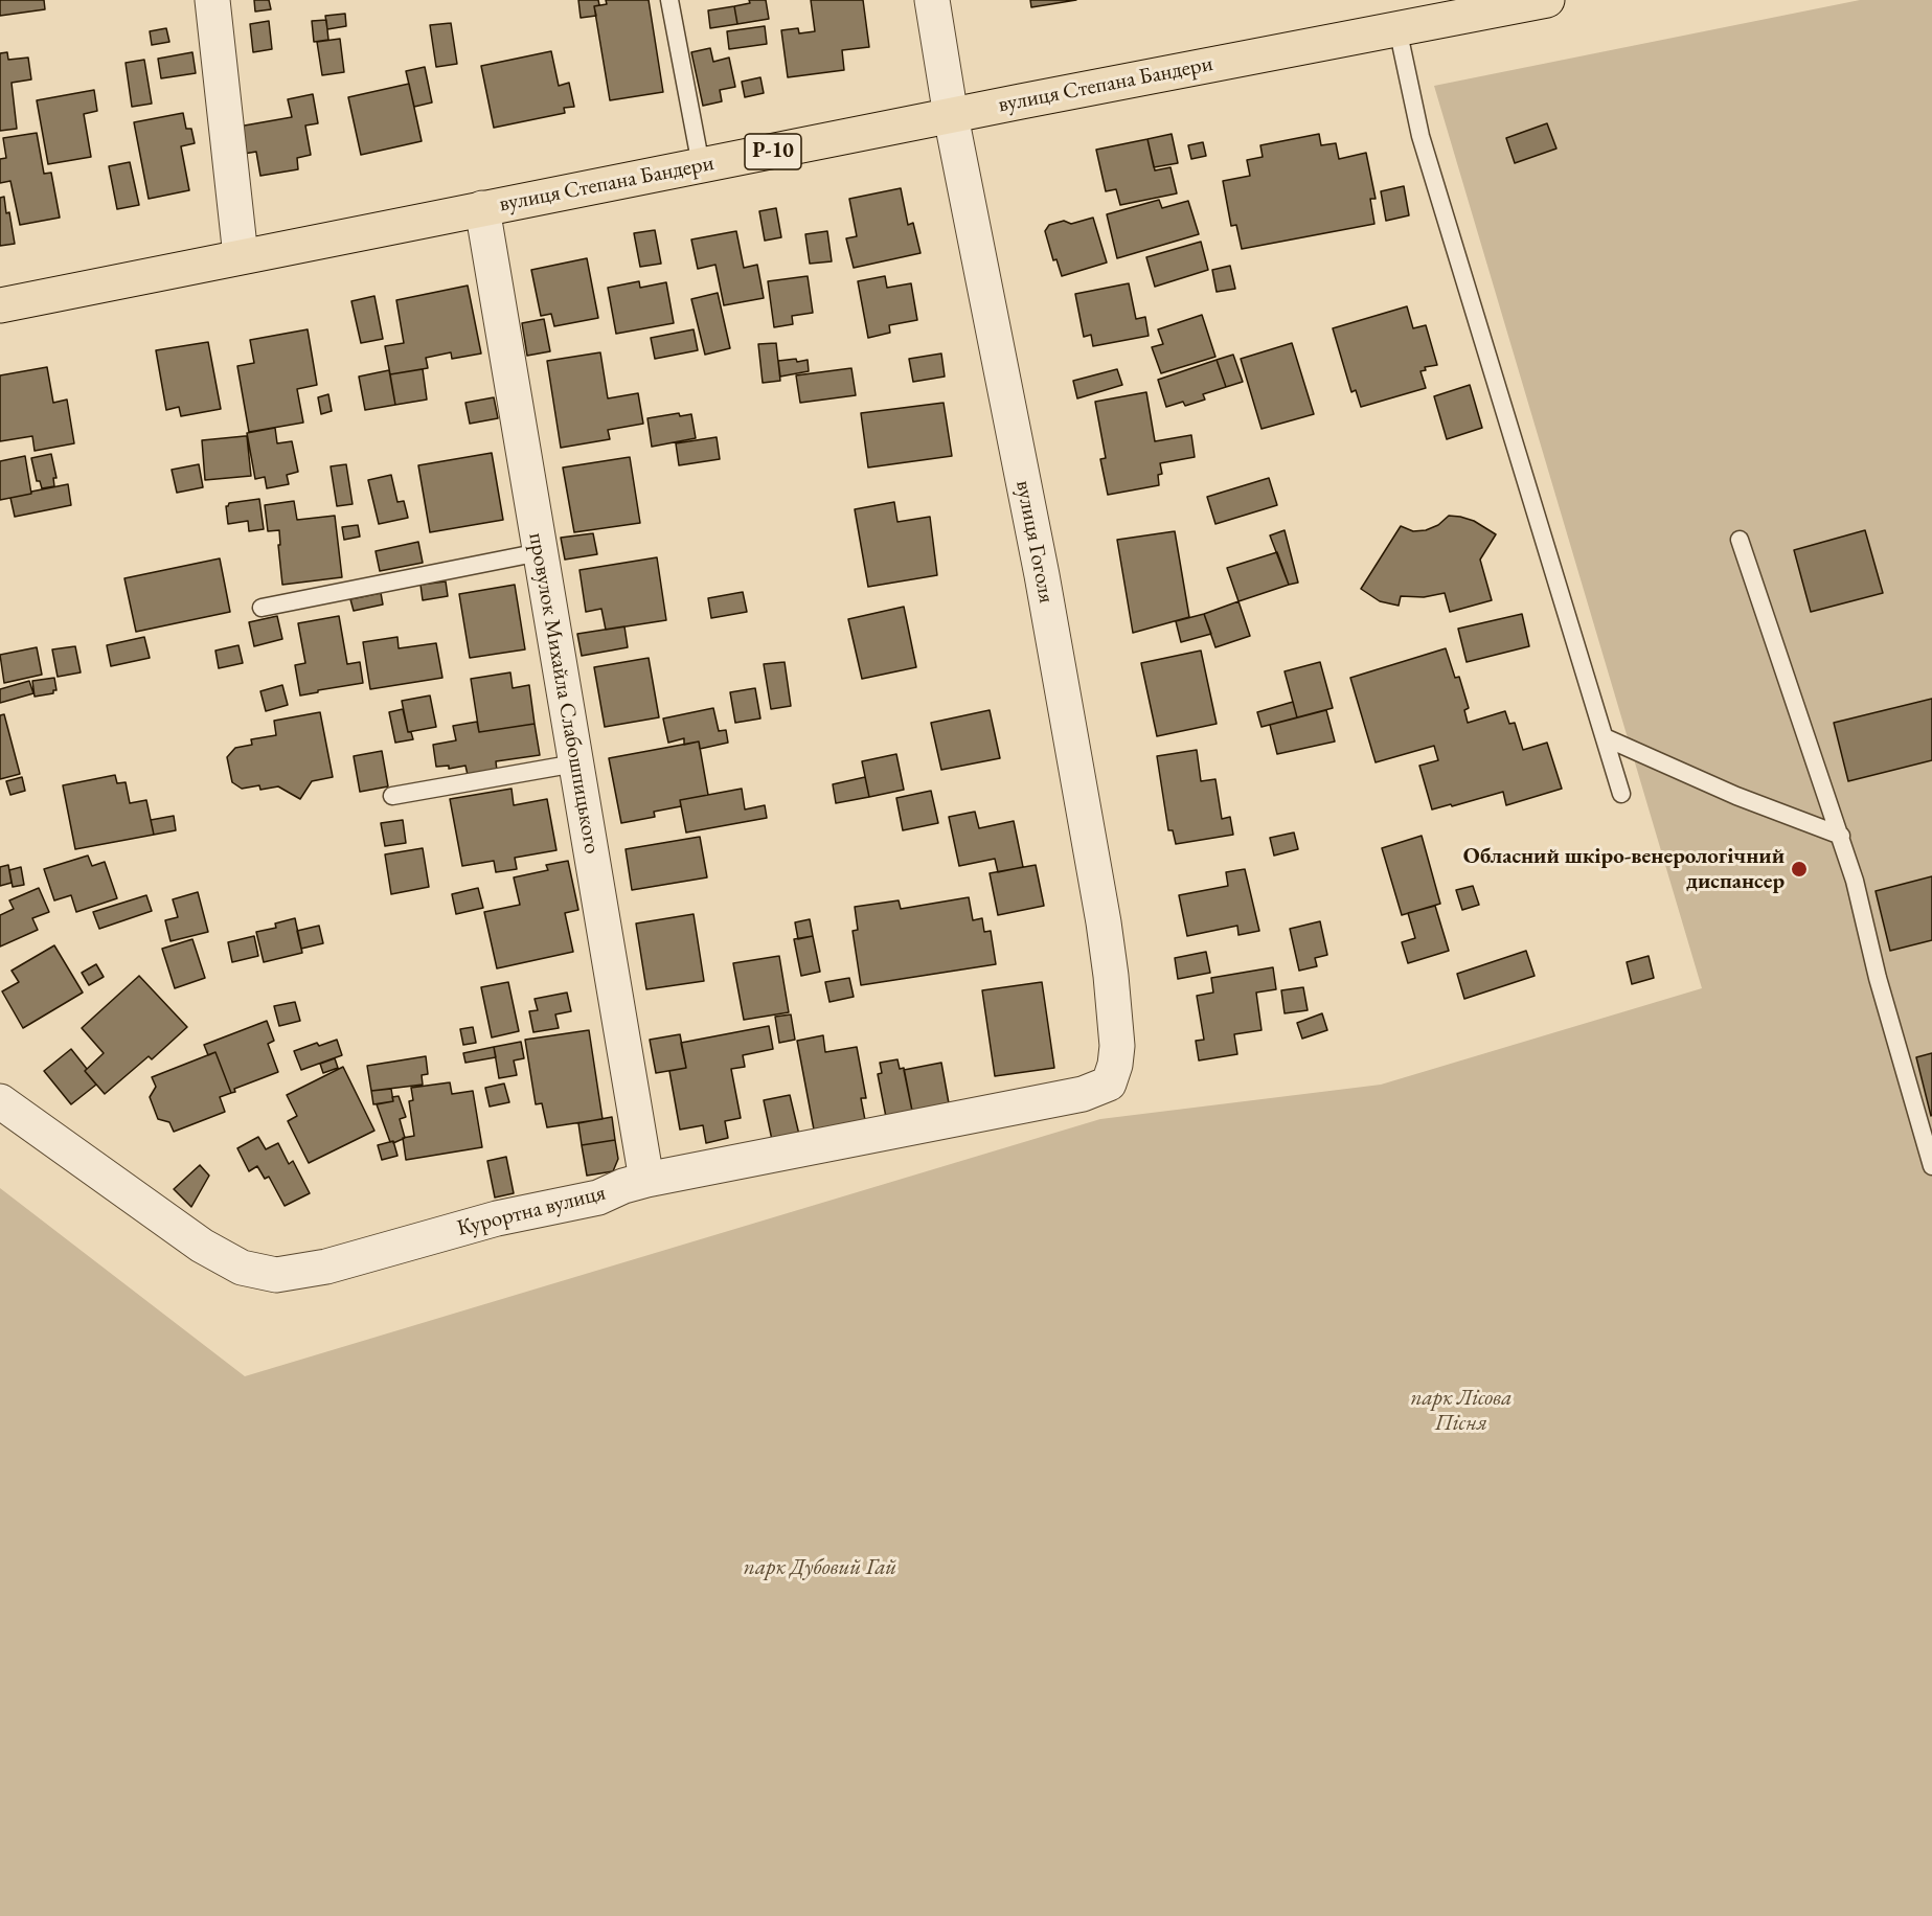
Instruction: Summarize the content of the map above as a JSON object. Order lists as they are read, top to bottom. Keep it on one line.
{"streets":{"main road":["вулиця Степана Бандери","Р-10"],"street":["вулиця Гоголя","провулок Михайла Слабошпицького","Курортна вулиця"]},"crossings":[["вулиця Степана Бандери","вулиця Гоголя"],["вулиця Степана Бандери","провулок Михайла Слабошпицького"],["вулиця Гоголя","Курортна вулиця"],["провулок Михайла Слабошпицького","Курортна вулиця"]],"parks":["парк Лісова Пісня","парк Дубовий Гай"],"places":["Обласний шкіро-венерологічний диспансер"]}
